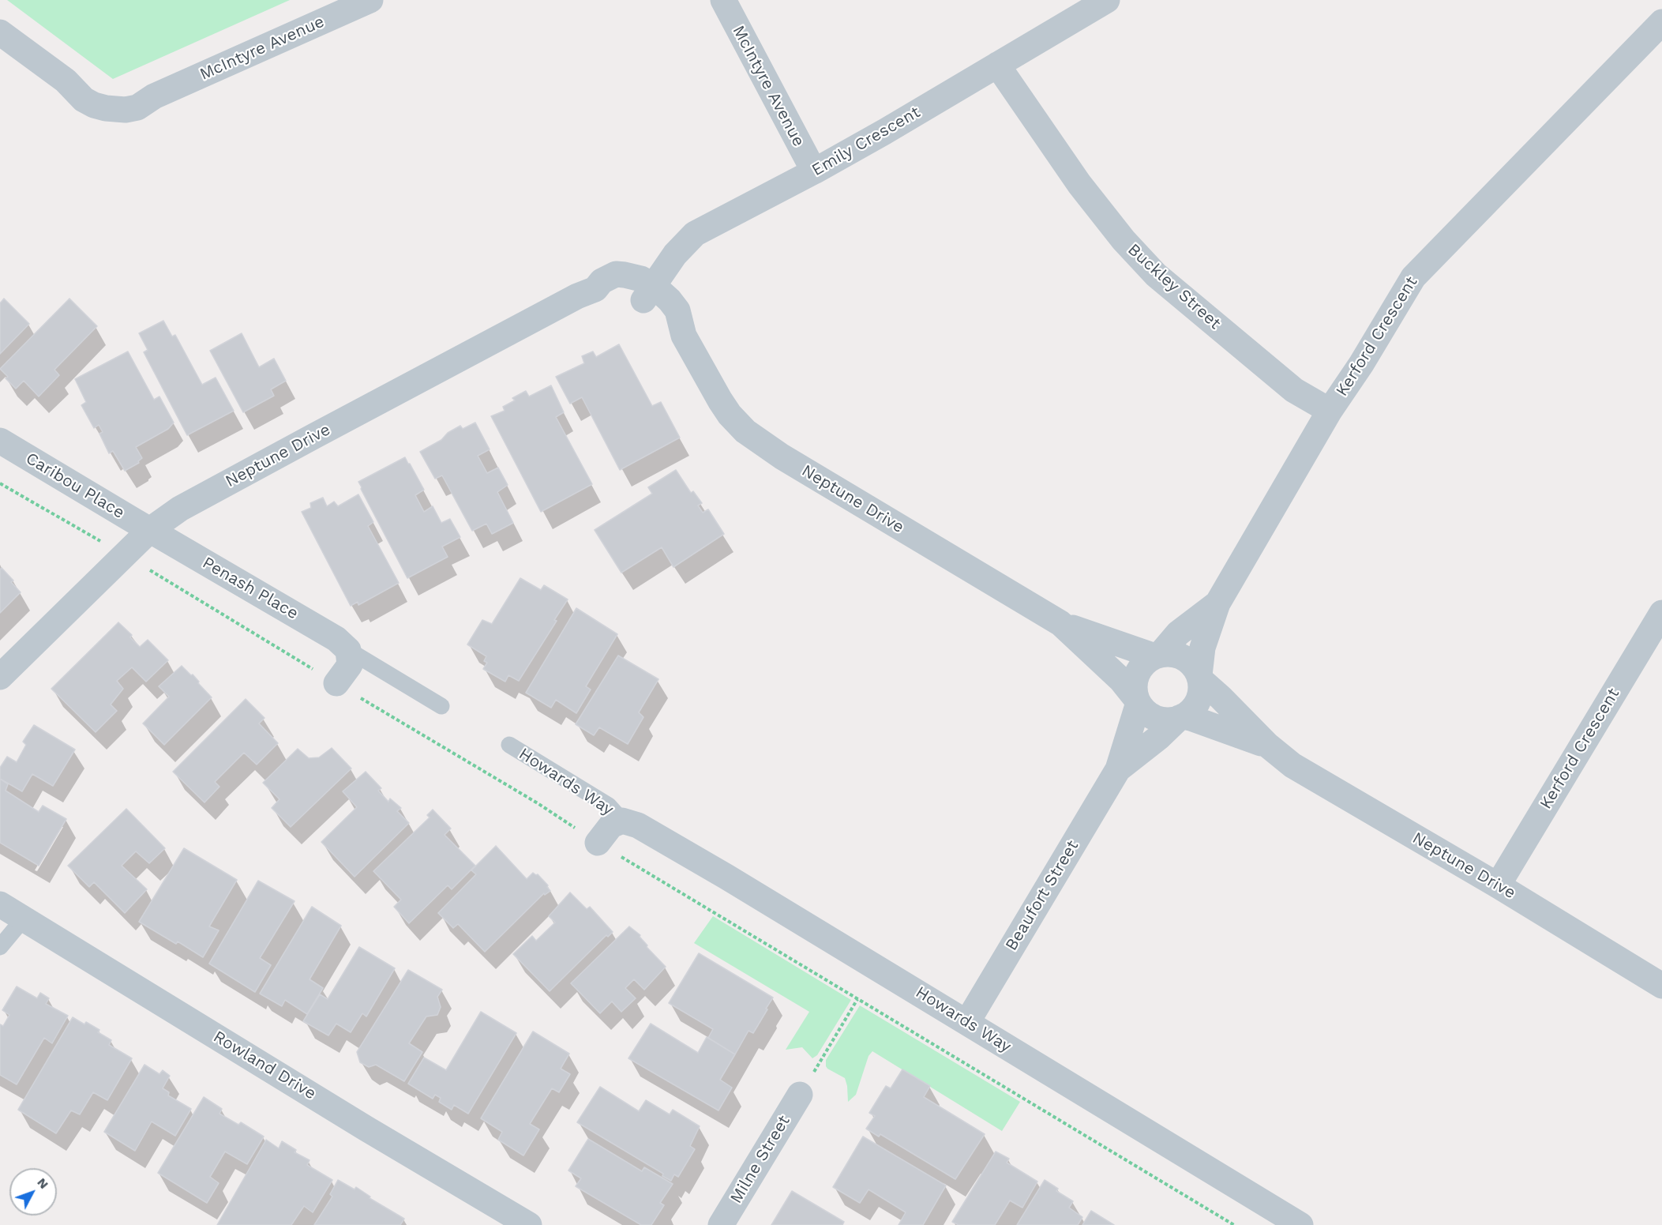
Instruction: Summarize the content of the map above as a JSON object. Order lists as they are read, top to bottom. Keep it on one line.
{"streets":{"street":["McIntyre Avenue","Emily Crescent","Buckley Street","Kerford Crescent","Neptune Drive","Caribou Place","Penash Place","Howards Way","Beaufort Street","Rowland Drive","Milne Street"]},"crossings":[["McIntyre Avenue","Emily Crescent"],["Emily Crescent","Buckley Street"],["Emily Crescent","Neptune Drive"],["Buckley Street","Kerford Crescent"],["Kerford Crescent","Neptune Drive"],["Kerford Crescent","Beaufort Street"],["Neptune Drive","Caribou Place"],["Neptune Drive","Penash Place"],["Neptune Drive","Beaufort Street"],["Caribou Place","Penash Place"],["Howards Way","Beaufort Street"]],"north":"top right"}
